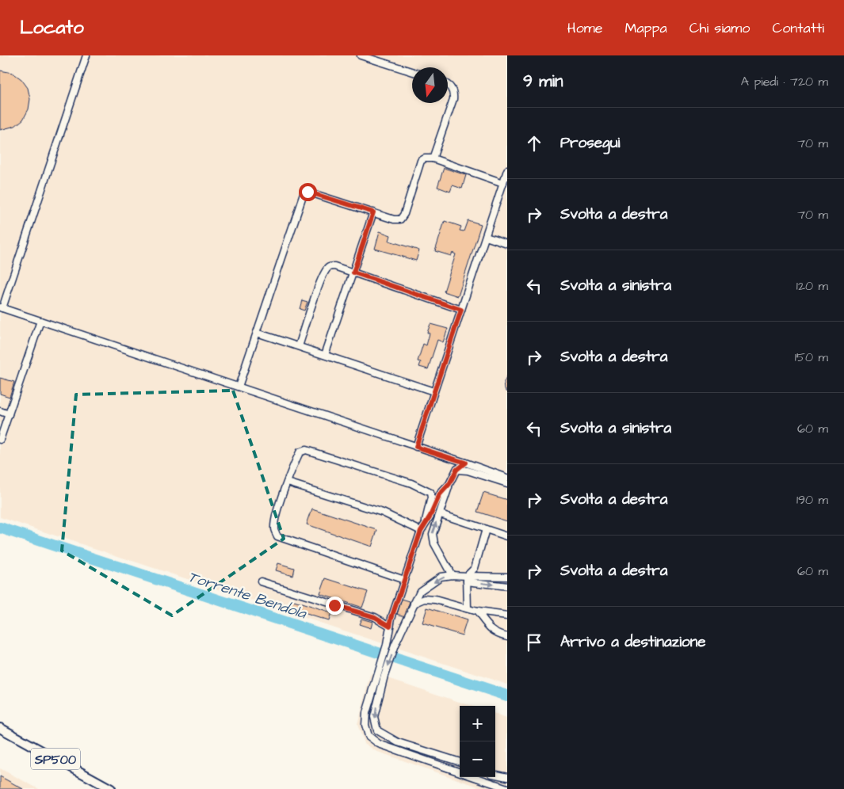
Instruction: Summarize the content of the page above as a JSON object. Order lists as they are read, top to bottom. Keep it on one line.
{"streets":{"main road":["SP500"]},"water":["Torrente Bendola"],"north":"bottom","page":{"header":"Locato","nav":["Home","Mappa","Chi siamo","Contatti"],"heading":["9 min","A piedi · 720 m"],"list":[["Prosegui","70 m"],["Svolta a destra","70 m"],["Svolta a sinistra","120 m"],["Svolta a destra","150 m"],["Svolta a sinistra","60 m"],["Svolta a destra","190 m"],["Svolta a destra","60 m"],"Arrivo a destinazione"],"map_buttons":["+","−"]}}
